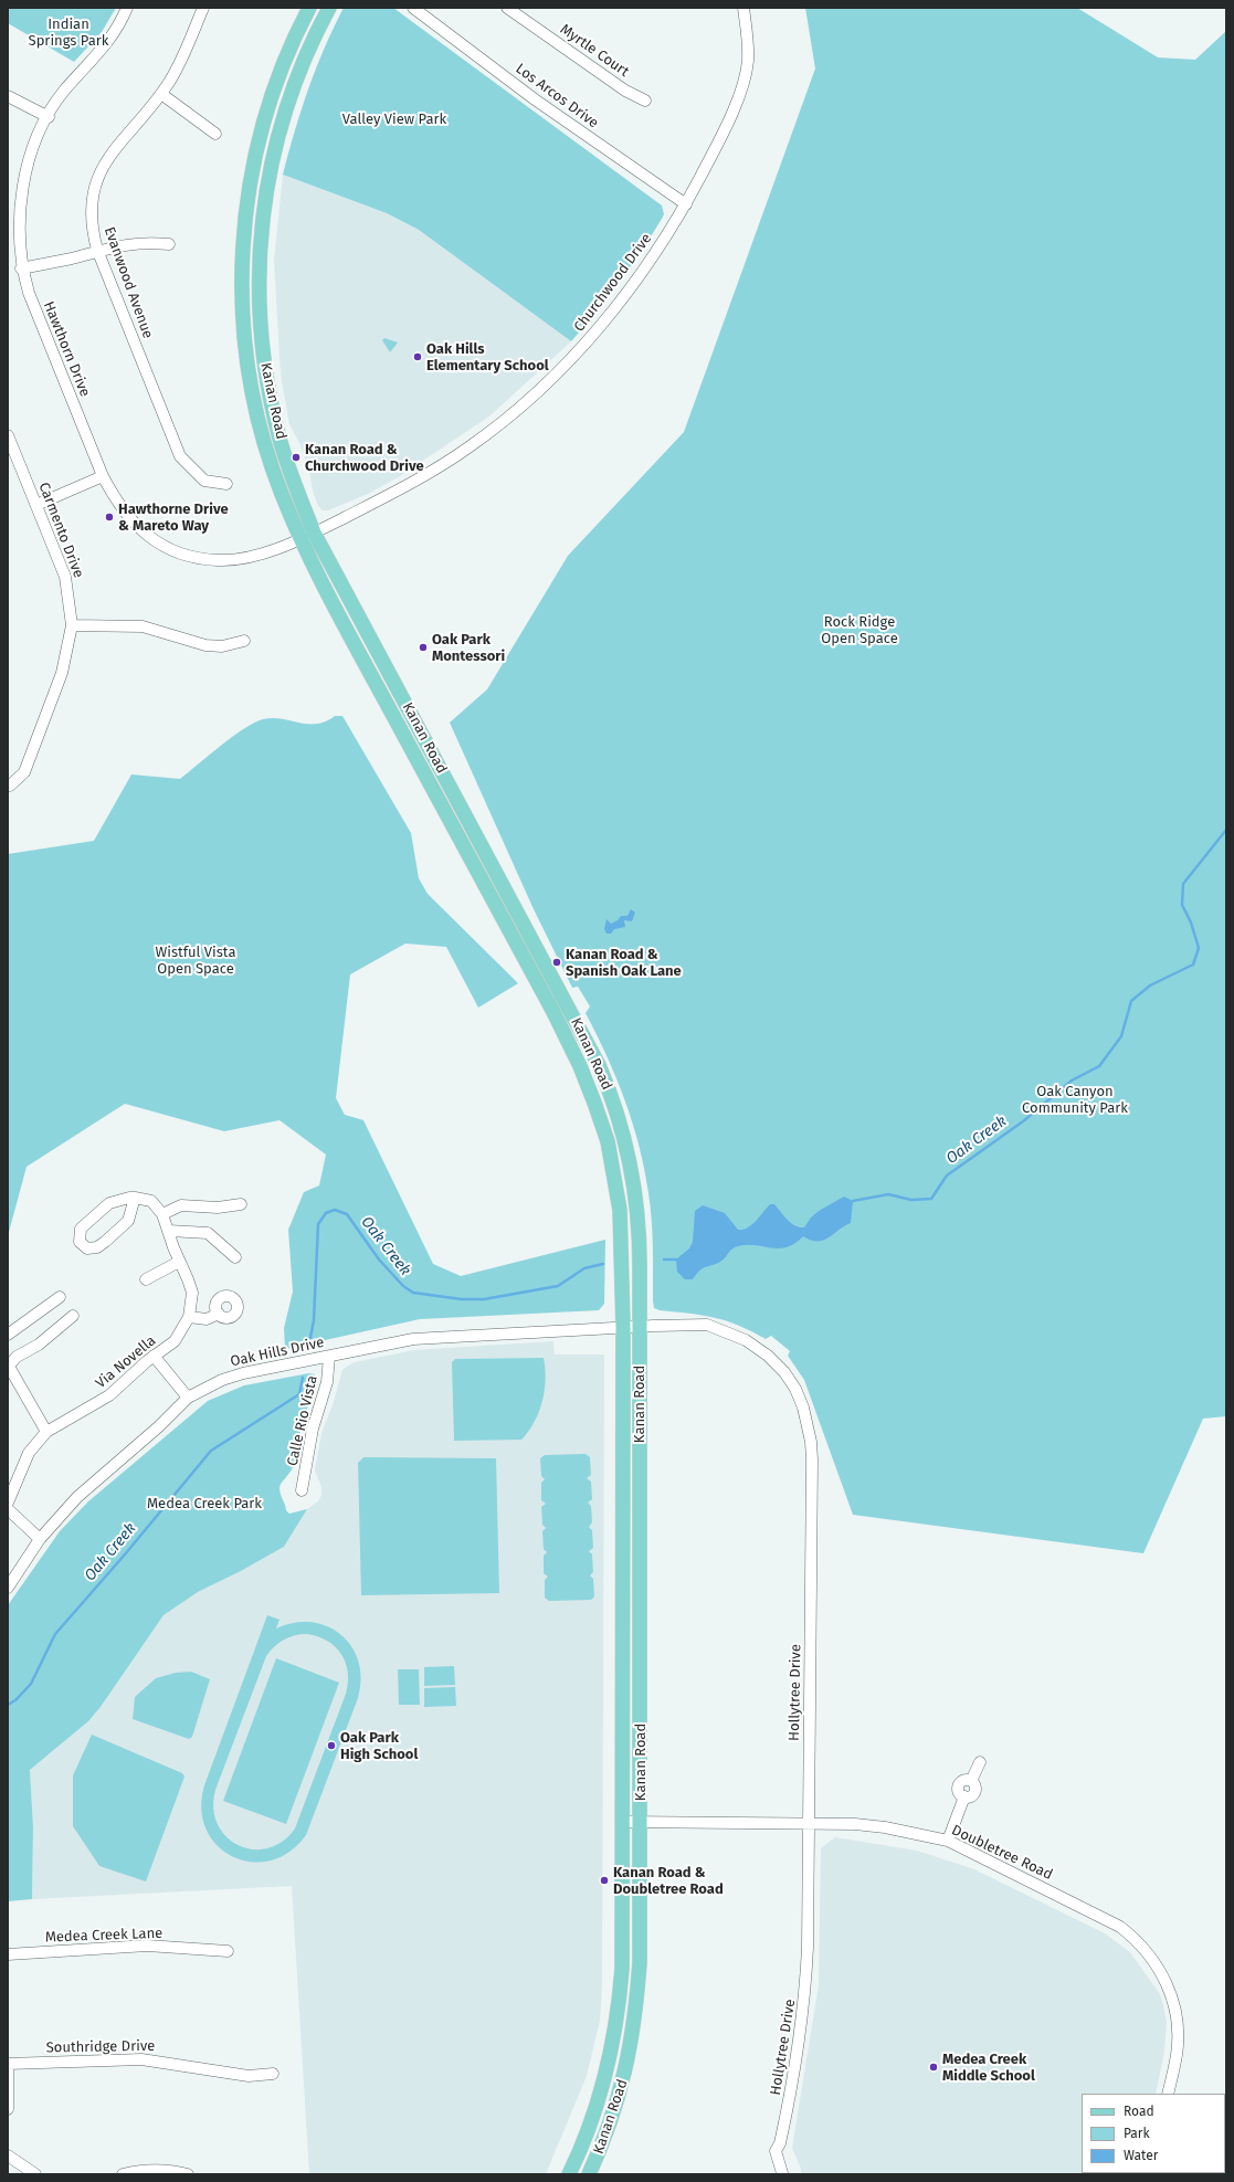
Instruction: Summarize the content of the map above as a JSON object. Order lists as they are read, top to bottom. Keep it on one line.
{"streets":{"main road":["Kanan Road"],"street":["Myrtle Court","Los Arcos Drive","Evanwood Avenue","Churchwood Drive","Hawthorn Drive","Carmento Drive","Oak Hills Drive","Via Novella","Calle Rio Vista","Hollytree Drive","Doubletree Road","Medea Creek Lane","Southridge Drive"]},"crossings":[["Los Arcos Drive","Churchwood Drive"],["Churchwood Drive","Hawthorn Drive"],["Churchwood Drive","Kanan Road"],["Hawthorn Drive","Kanan Road"],["Kanan Road","Oak Hills Drive"],["Kanan Road","Hollytree Drive"],["Kanan Road","Doubletree Road"],["Oak Hills Drive","Calle Rio Vista"],["Oak Hills Drive","Hollytree Drive"],["Hollytree Drive","Doubletree Road"]],"water":["Oak Creek"],"parks":["Indian Springs Park","Valley View Park","Rock Ridge Open Space","Wistful Vista Open Space","Oak Canyon Community Park","Medea Creek Park"],"places":["Oak Hills Elementary School","Kanan Road & Churchwood Drive","Hawthorne Drive & Mareto Way","Oak Park Montessori","Kanan Road & Spanish Oak Lane","Oak Park High School","Kanan Road & Doubletree Road","Medea Creek Middle School"],"legend":["Road","Park","Water"]}
